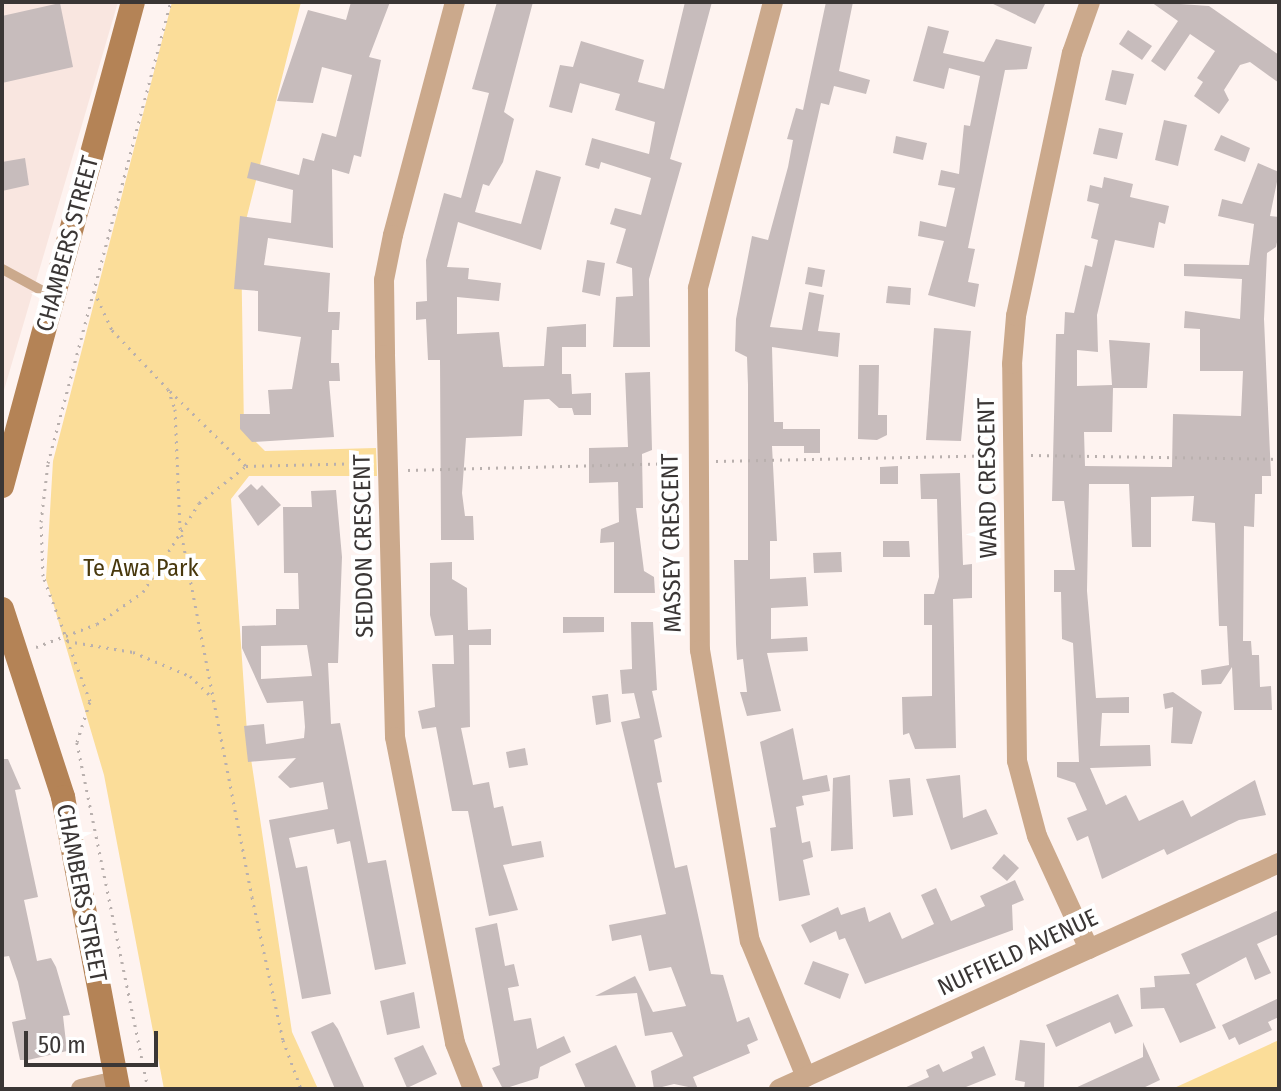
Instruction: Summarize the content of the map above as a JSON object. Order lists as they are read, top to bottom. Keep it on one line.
{"streets":{"main road":["CHAMBERS STREET"],"street":["WARD CRESCENT","MASSEY CRESCENT","SEDDON CRESCENT","NUFFIELD AVENUE"]},"crossings":[["WARD CRESCENT","NUFFIELD AVENUE"],["MASSEY CRESCENT","NUFFIELD AVENUE"]],"parks":["Te Awa Park"],"scale_bar":"50 m"}
